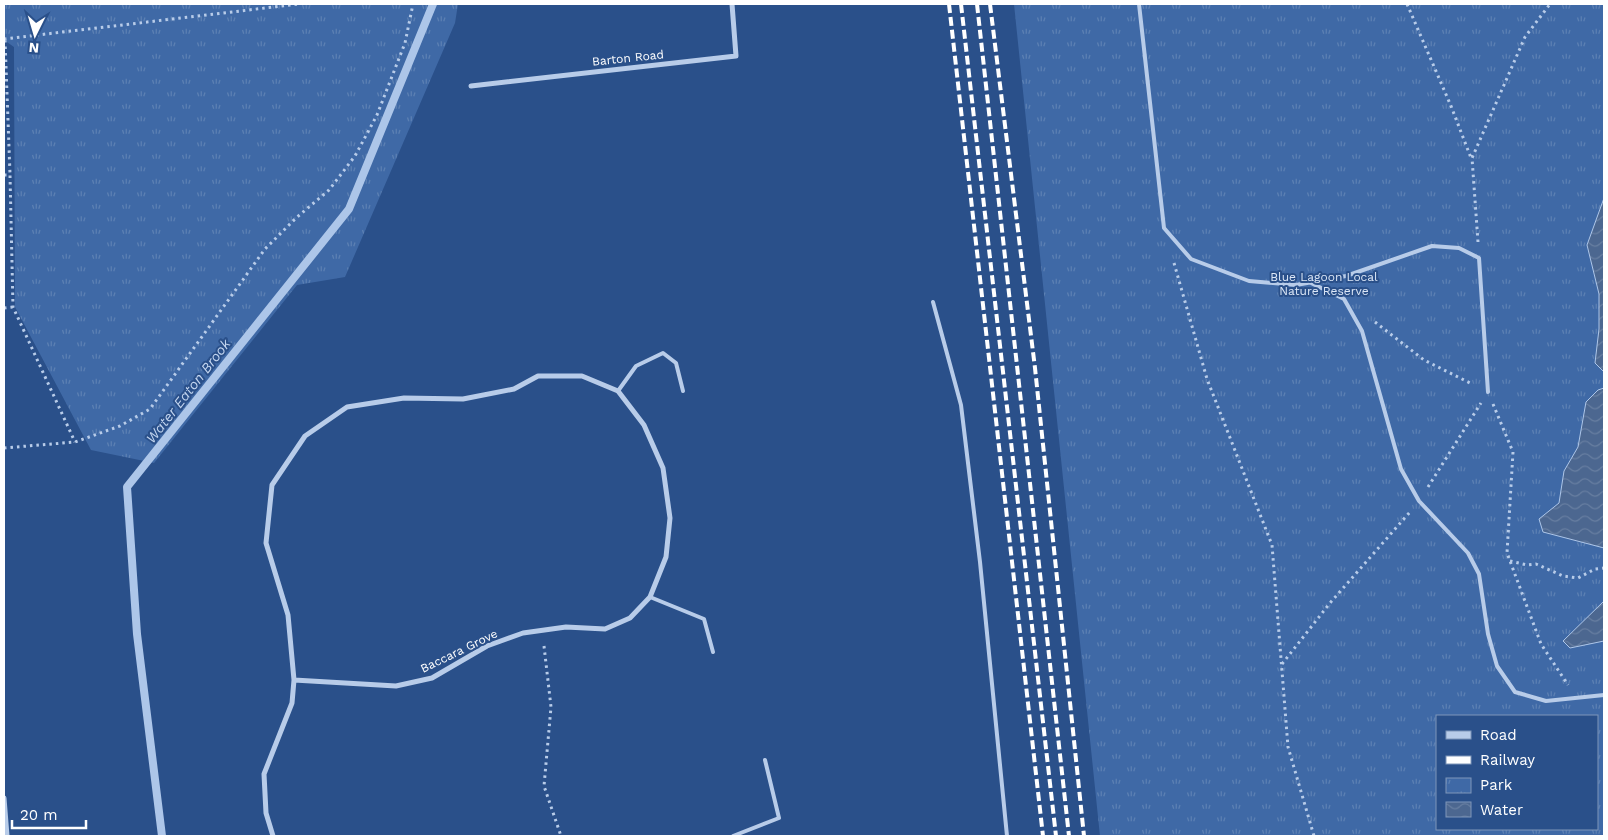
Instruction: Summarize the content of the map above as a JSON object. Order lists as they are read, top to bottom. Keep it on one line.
{"streets":{"street":["Barton Road","Baccara Grove"]},"water":["Water Eaton Brook"],"parks":["Blue Lagoon Local Nature Reserve"],"legend":["Road","Railway","Park","Water"],"scale_bar":"20 m","north":"bottom"}
